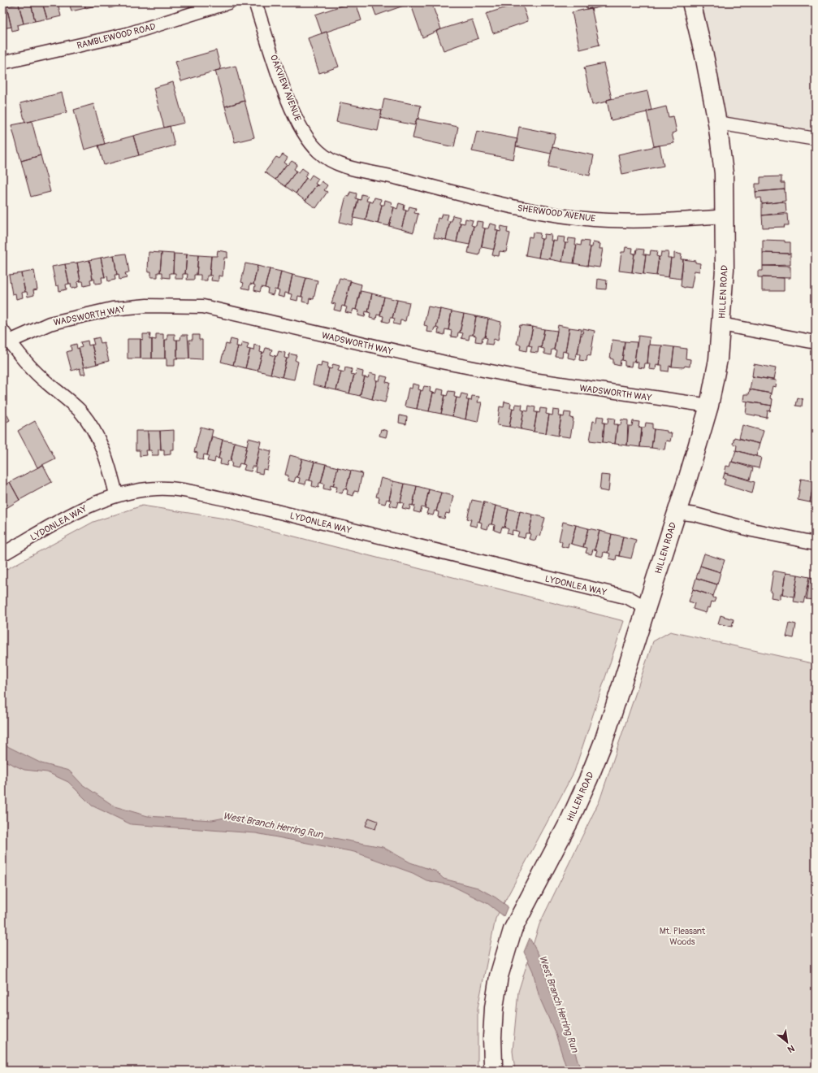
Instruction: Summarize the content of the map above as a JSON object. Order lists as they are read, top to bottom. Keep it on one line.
{"streets":{"street":["RAMBLEWOOD ROAD","OAKVIEW AVENUE","SHERWOOD AVENUE","HILLEN ROAD","WADSWORTH WAY","LYDONLEA WAY"]},"crossings":[["OAKVIEW AVENUE","SHERWOOD AVENUE"],["SHERWOOD AVENUE","HILLEN ROAD"],["HILLEN ROAD","WADSWORTH WAY"],["HILLEN ROAD","LYDONLEA WAY"]],"water":["West Branch Herring Run"],"parks":["Mt. Pleasant Woods"],"north":"bottom right"}
